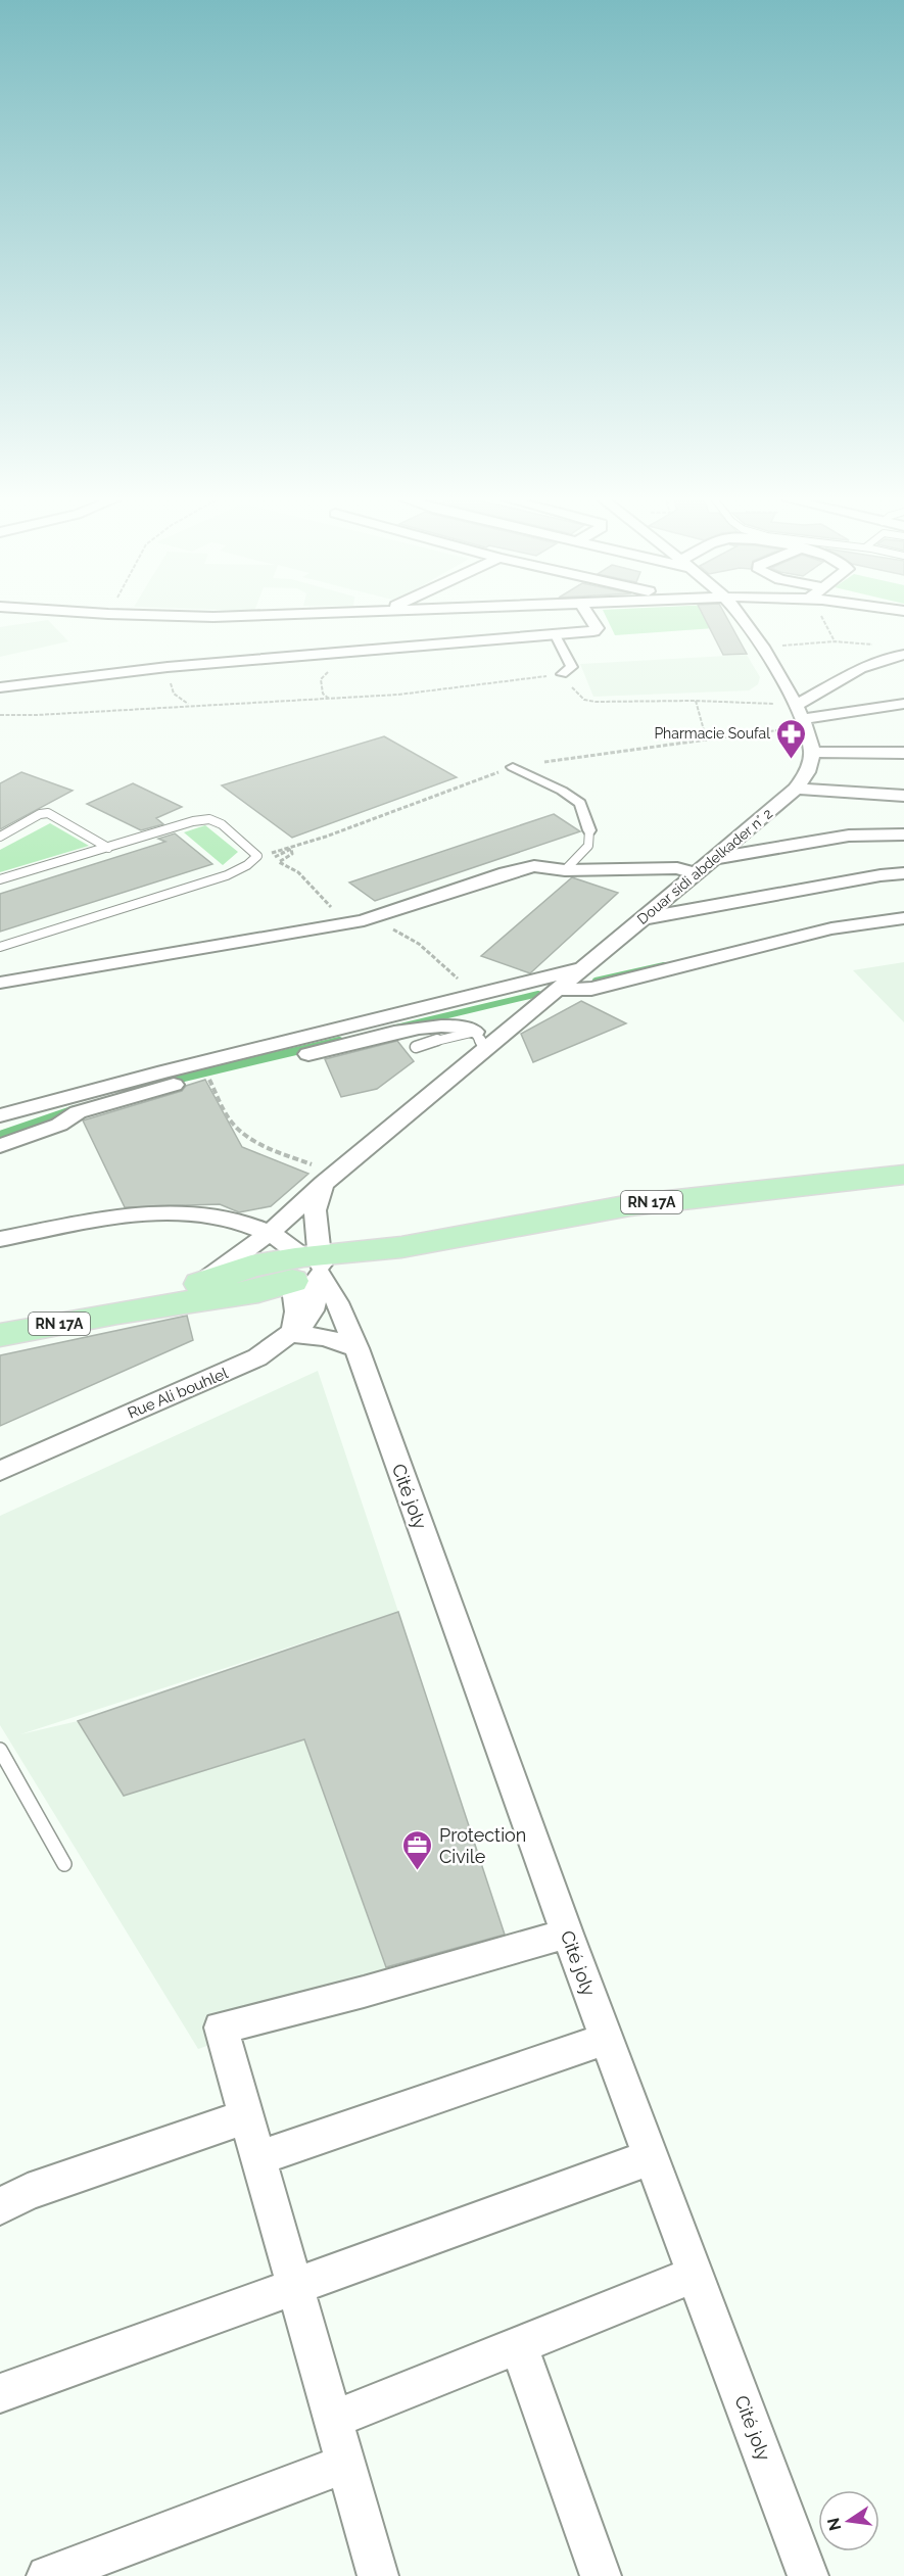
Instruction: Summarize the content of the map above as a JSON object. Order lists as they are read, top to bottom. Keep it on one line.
{"streets":{"main road":["RN 17A"],"street":["Douar sidi abdelkader n° 2","Rue Ali bouhlel","Cité joly"]},"crossings":[["Douar sidi abdelkader n° 2","RN 17A"],["Douar sidi abdelkader n° 2","Rue Ali bouhlel"],["Douar sidi abdelkader n° 2","Cité joly"],["RN 17A","Rue Ali bouhlel"],["RN 17A","Cité joly"],["Rue Ali bouhlel","Cité joly"]],"places":{"pharmacy":["Pharmacie Soufal"],"office":["Protection Civile"]},"north":"left"}
